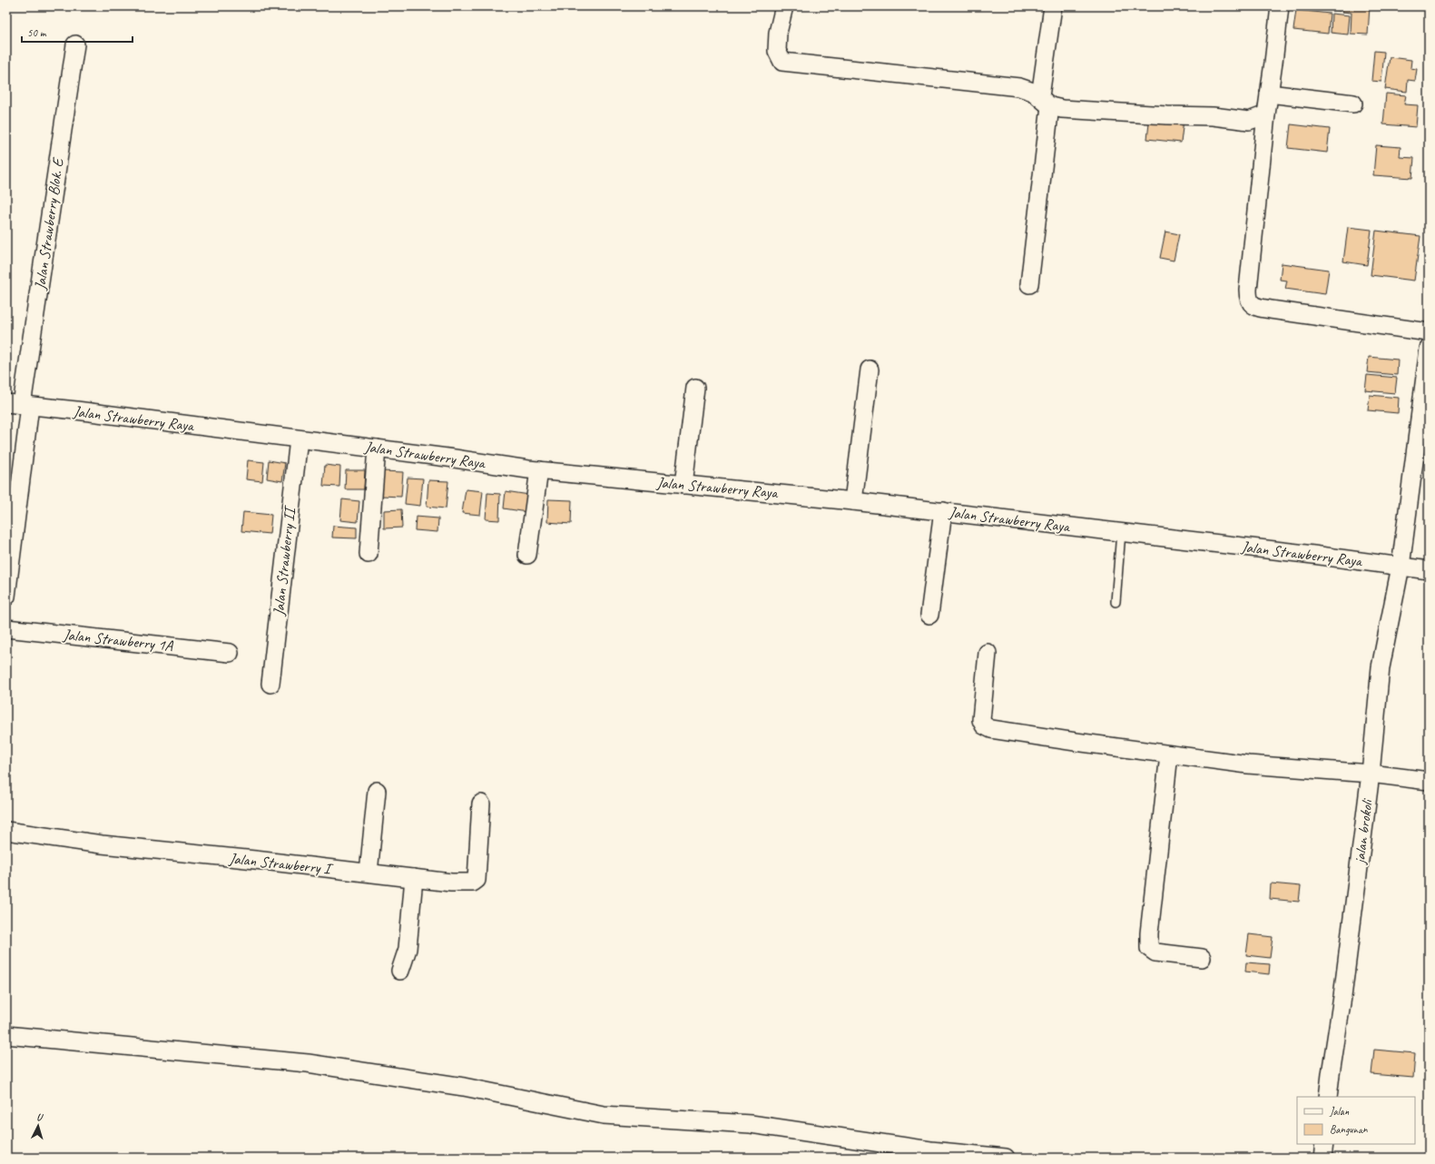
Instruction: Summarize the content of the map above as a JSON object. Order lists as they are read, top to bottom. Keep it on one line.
{"streets":{"street":["Jalan Strawberry Blok. E","Jalan Strawberry Raya","Jalan Strawberry II","Jalan Strawberry 1A","jalan brokoli","Jalan Strawberry I"]},"crossings":[["Jalan Strawberry Blok. E","Jalan Strawberry Raya"],["Jalan Strawberry Raya","Jalan Strawberry II"],["Jalan Strawberry Raya","jalan brokoli"]],"legend":["Jalan","Bangunan"],"scale_bar":"50 m","north":"top"}
